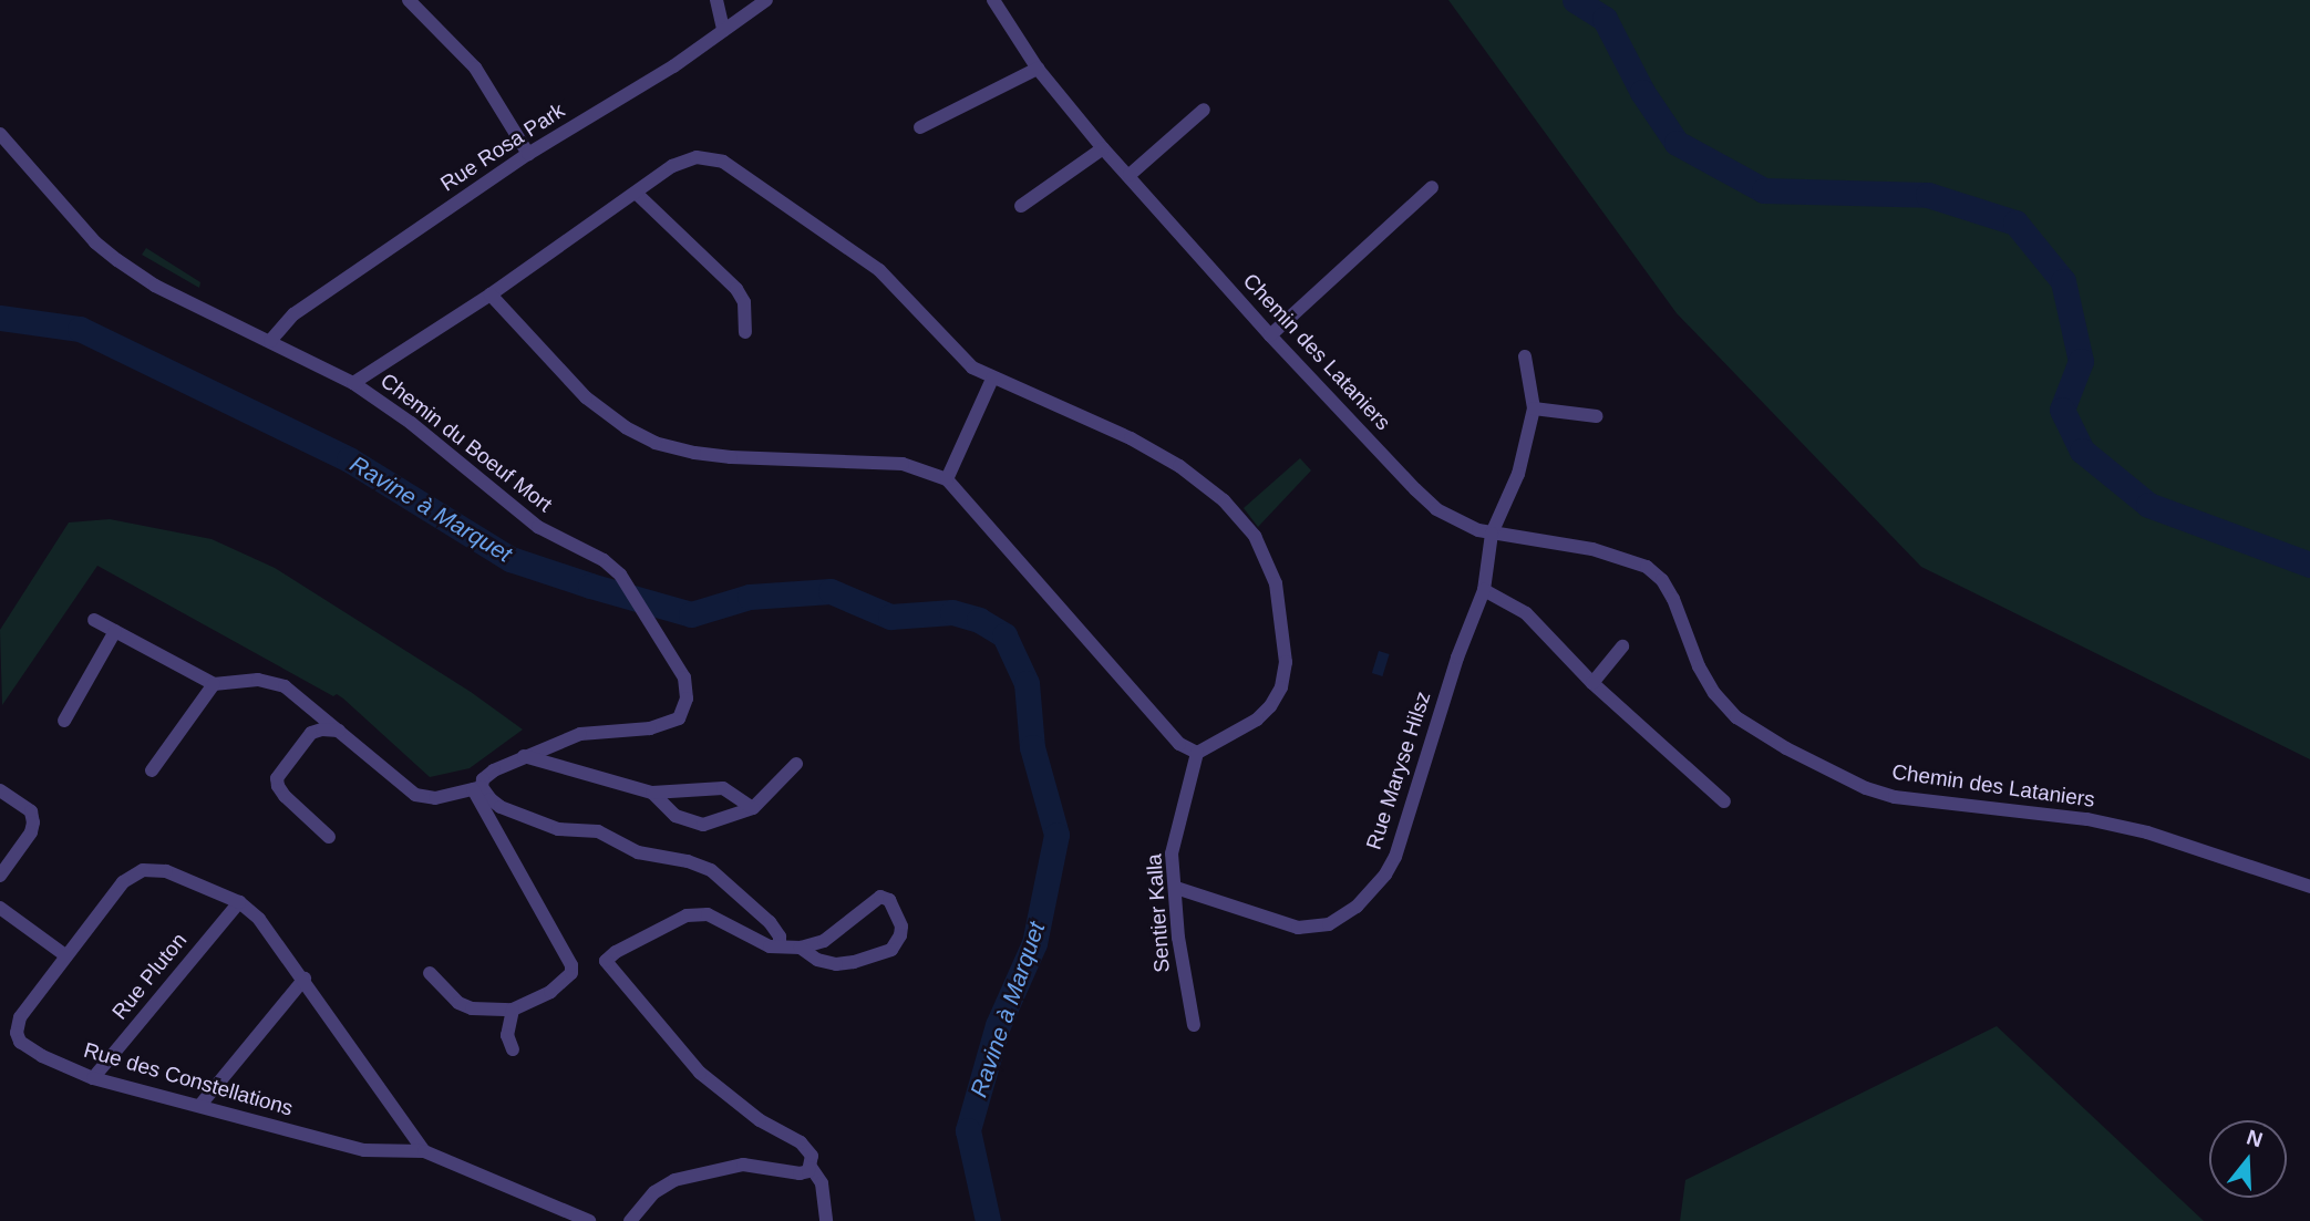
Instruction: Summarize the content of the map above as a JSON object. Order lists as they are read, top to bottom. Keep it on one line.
{"streets":{"street":["Rue Rosa Park","Chemin des Lataniers","Chemin du Boeuf Mort","Rue Maryse Hilsz","Sentier Kalla","Rue Pluton","Rue des Constellations"]},"crossings":[["Rue Rosa Park","Chemin du Boeuf Mort"],["Chemin des Lataniers","Rue Maryse Hilsz"],["Rue Maryse Hilsz","Sentier Kalla"],["Rue Pluton","Rue des Constellations"]],"water":["Ravine à Marquet"],"north":"top"}
